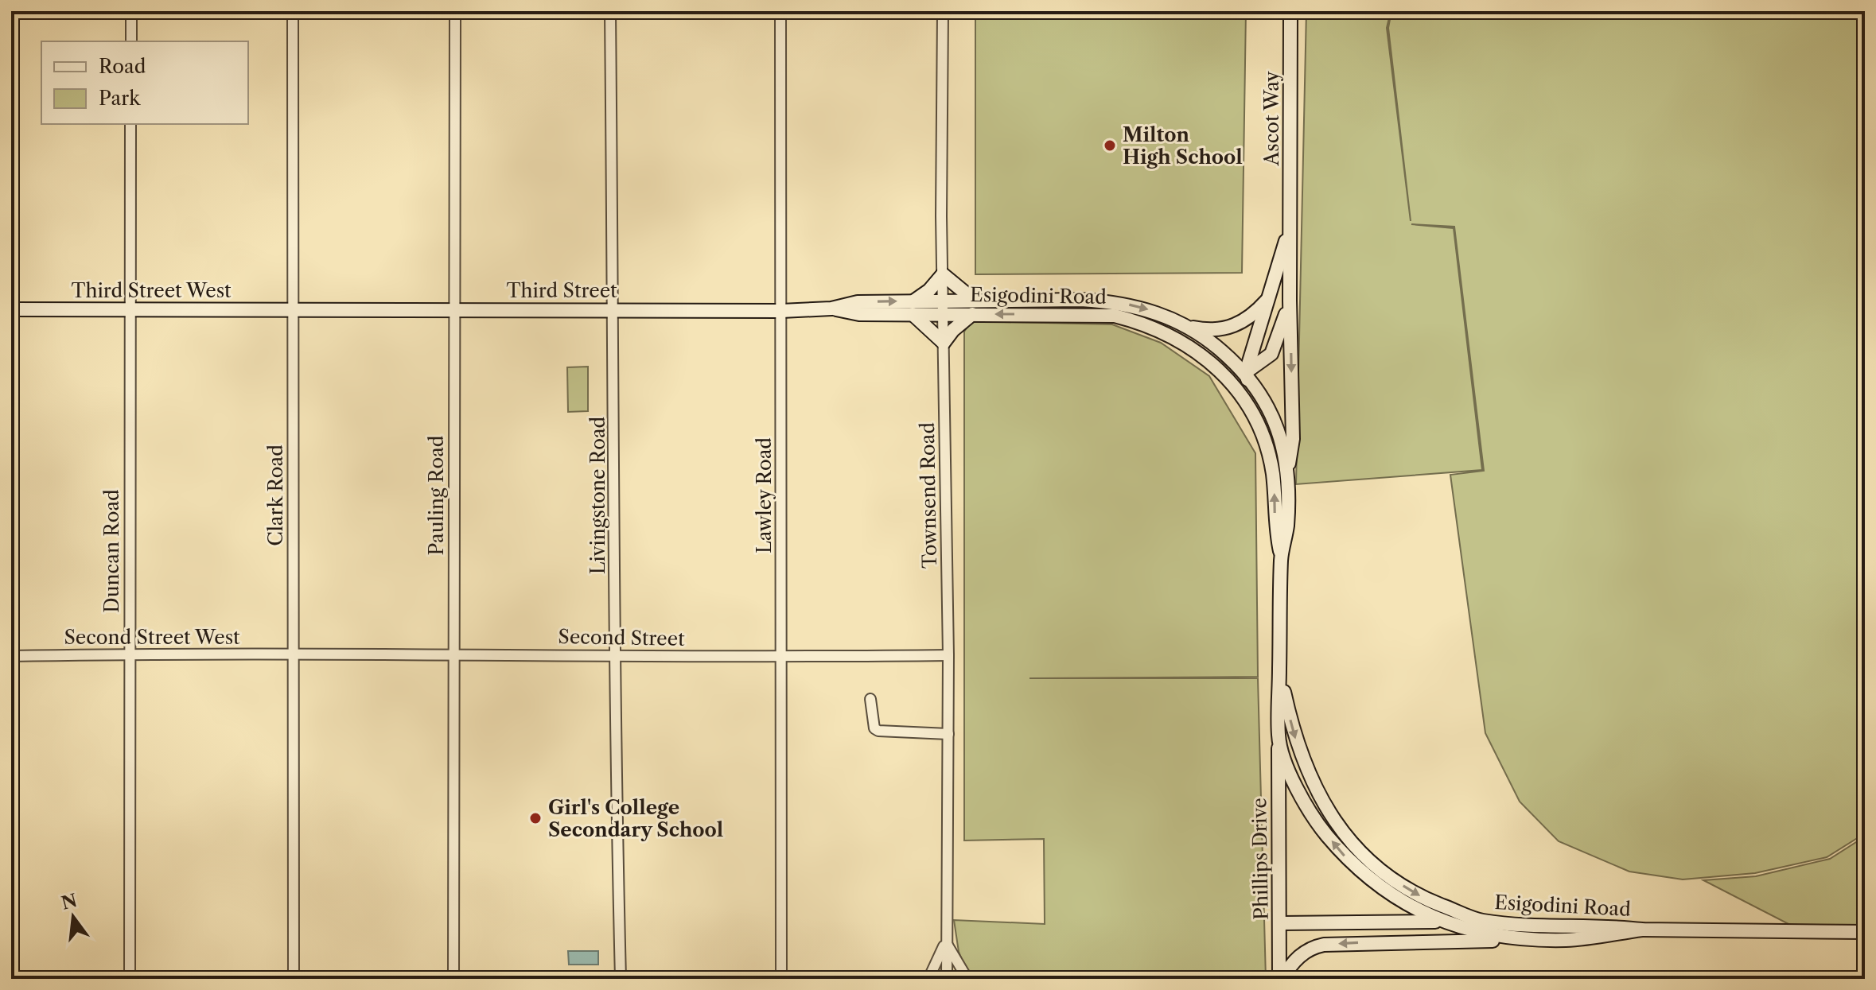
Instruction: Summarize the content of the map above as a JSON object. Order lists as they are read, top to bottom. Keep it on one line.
{"streets":{"main road":["Ascot Way","Third Street West","Third Street","Esigodini Road","Phillips Drive"],"street":["Clark Road","Pauling Road","Livingstone Road","Lawley Road","Townsend Road","Duncan Road","Second Street West","Second Street"]},"crossings":[["Ascot Way","Esigodini Road"],["Third Street West","Third Street"],["Third Street West","Clark Road"],["Third Street West","Duncan Road"],["Third Street","Esigodini Road"],["Third Street","Clark Road"],["Third Street","Pauling Road"],["Third Street","Livingstone Road"],["Third Street","Lawley Road"],["Third Street","Townsend Road"],["Esigodini Road","Townsend Road"],["Esigodini Road","Phillips Drive"],["Clark Road","Second Street West"],["Clark Road","Second Street"],["Pauling Road","Second Street"],["Livingstone Road","Second Street"],["Lawley Road","Second Street"],["Townsend Road","Second Street"],["Duncan Road","Second Street West"],["Second Street West","Second Street"]],"places":["Milton High School","Girl's College Secondary School"],"legend":["Road","Park"],"north":"top"}
